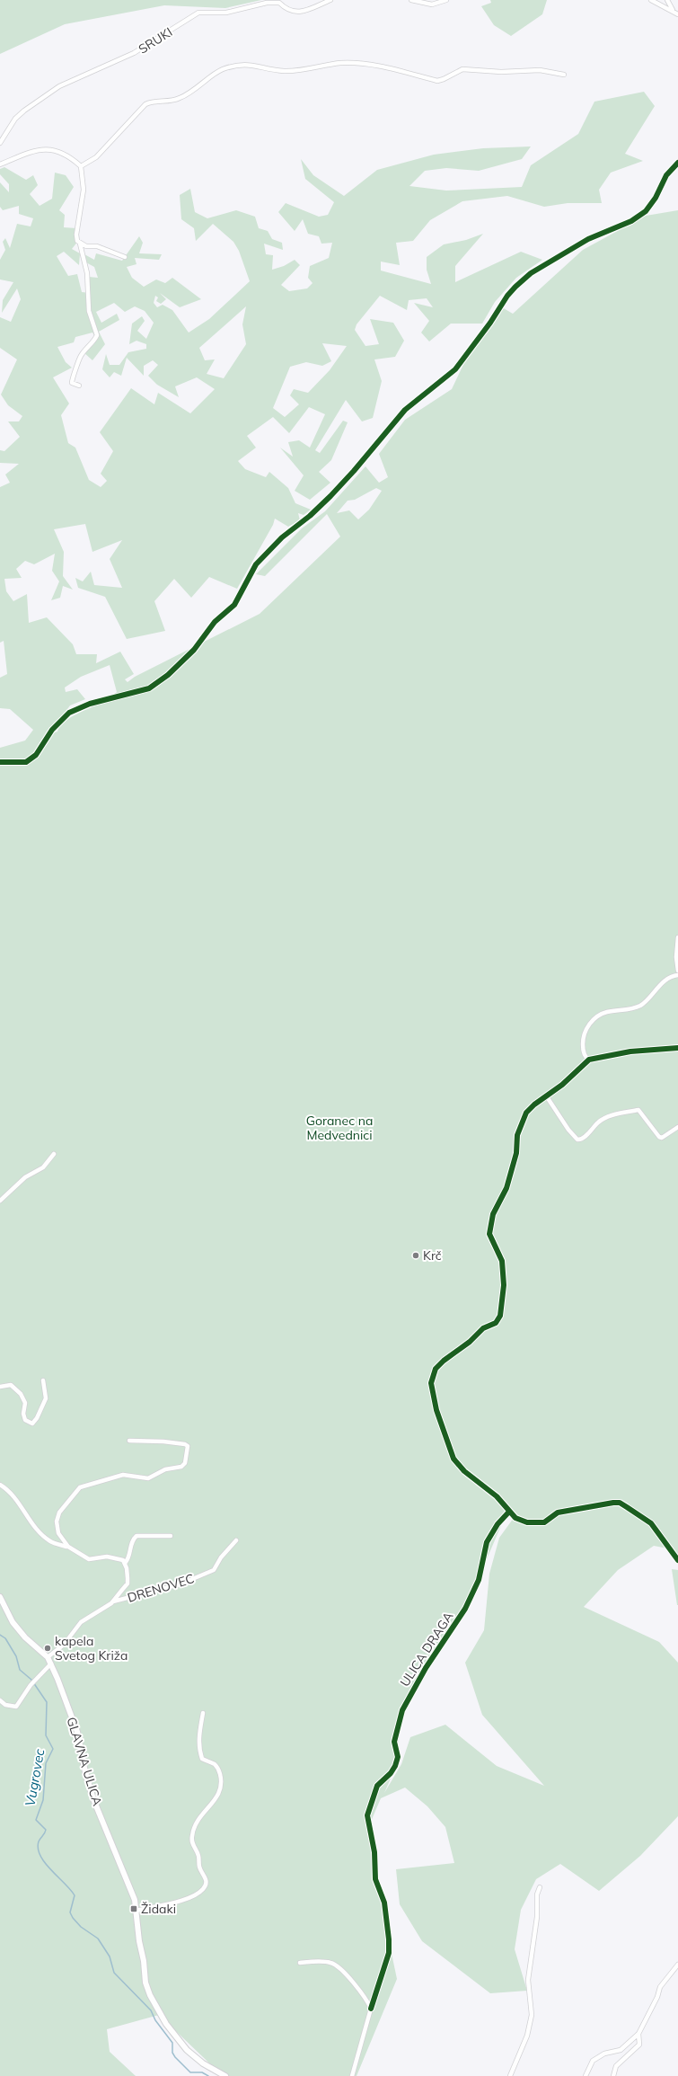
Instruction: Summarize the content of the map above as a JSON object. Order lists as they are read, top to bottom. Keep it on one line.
{"streets":{"main road":["GLAVNA ULICA"],"street":["SRUKI","DRENOVEC","ULICA DRAGA"]},"water":["Vugrovec"],"parks":["Goranec na Medvednici"],"places":{"other":["Krč","kapela Svetog Križa"],"transit":["Židaki"]}}
